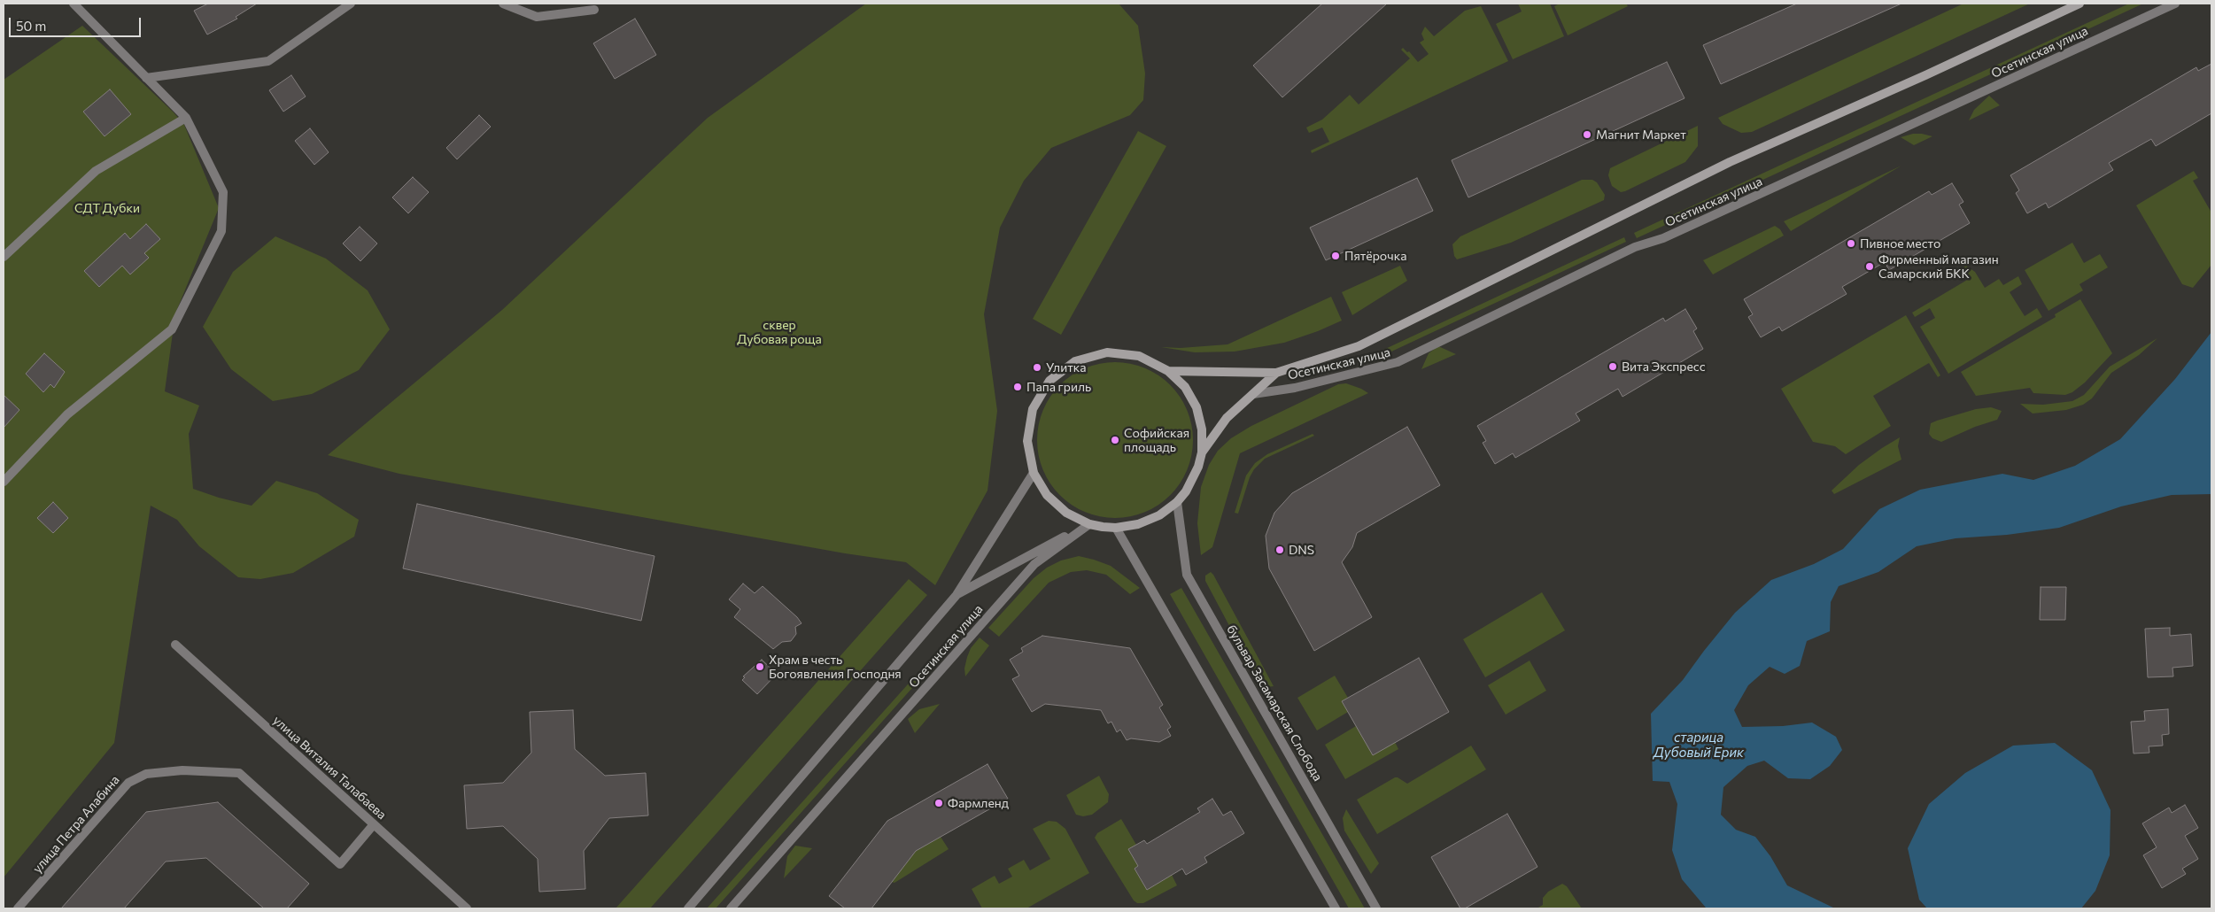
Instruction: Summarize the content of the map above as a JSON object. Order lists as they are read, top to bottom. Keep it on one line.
{"streets":{"street":["Осетинская улица","бульвар Засамарская Слобода","улица Виталия Талабаева","улица Петра Алабина"]},"crossings":[["улица Виталия Талабаева","улица Петра Алабина"]],"water":["старица Дубовый Ерик"],"parks":["СДТ Дубки","сквер Дубовая роща"],"places":["Магнит Маркет","Пивное место","Пятёрочка","Фирменный магазин Самарский БКК","Вита Экспресс","Улитка","Папа гриль","Софийская площадь","DNS","Храм в честь Богоявления Господня","Фармленд"],"scale_bar":"50 m"}
